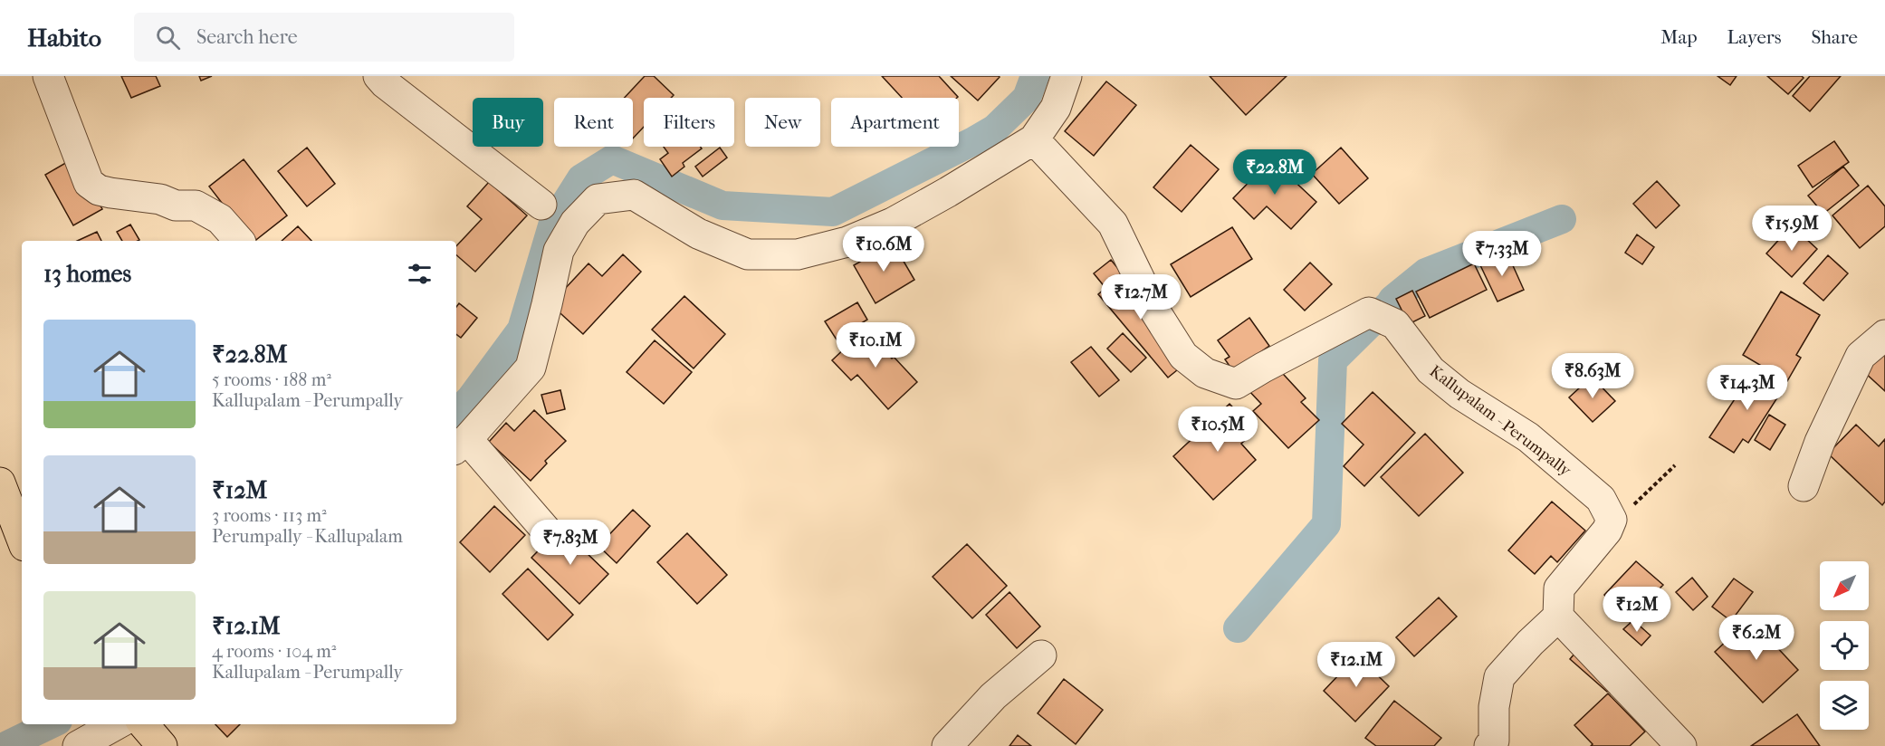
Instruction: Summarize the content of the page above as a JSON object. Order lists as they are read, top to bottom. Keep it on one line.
{"streets":{"street":["Kallupalam - Perumpally"]},"north":"bottom left","page":{"header":"Habito","search":"Search here","nav":["Map","Layers","Share"],"chip":["Buy","Rent","Filters","New","Apartment"],"price":["₹22.8M","₹15.9M","₹10.6M","₹7.33M","₹12.7M","₹10.1M","₹8.63M","₹14.3M","₹10.5M","₹7.83M","₹12M","₹6.2M","₹12.1M"],"heading":"13 homes","list":[{"name":"₹22.8M","note":"5 rooms · 188 m² · Kallupalam - Perumpally"},{"name":"₹12M","note":"3 rooms · 113 m² · Perumpally - Kallupalam"},{"name":"₹12.1M","note":"4 rooms · 104 m² · Kallupalam - Perumpally"}]}}
